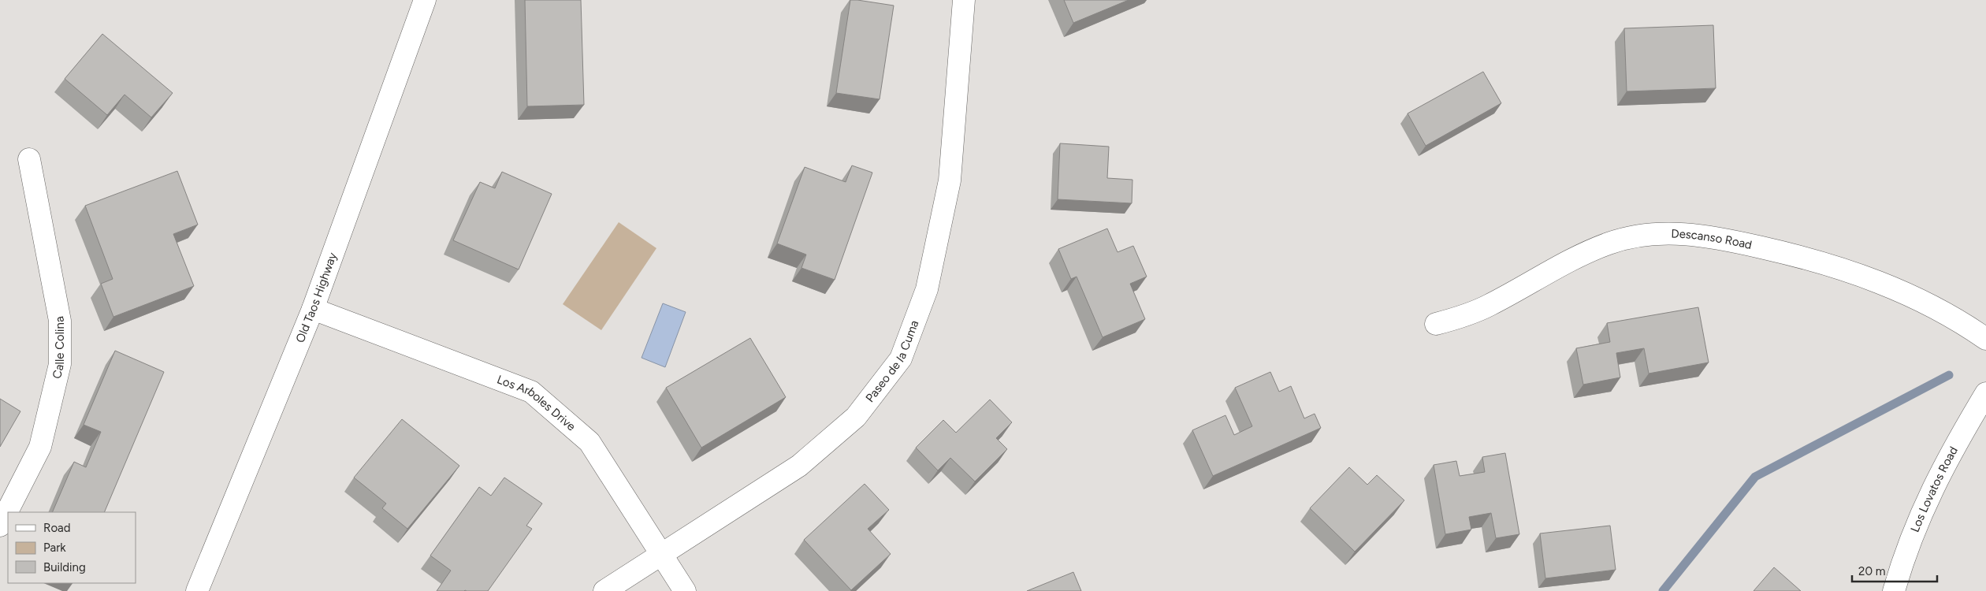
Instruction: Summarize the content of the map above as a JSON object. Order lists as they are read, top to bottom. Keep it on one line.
{"streets":{"street":["Descanso Road","Old Taos Highway","Calle Colina","Paseo de la Cuma","Los Arboles Drive","Los Lovatos Road"]},"crossings":[["Old Taos Highway","Los Arboles Drive"],["Paseo de la Cuma","Los Arboles Drive"]],"legend":["Road","Park","Building"],"scale_bar":"20 m"}
